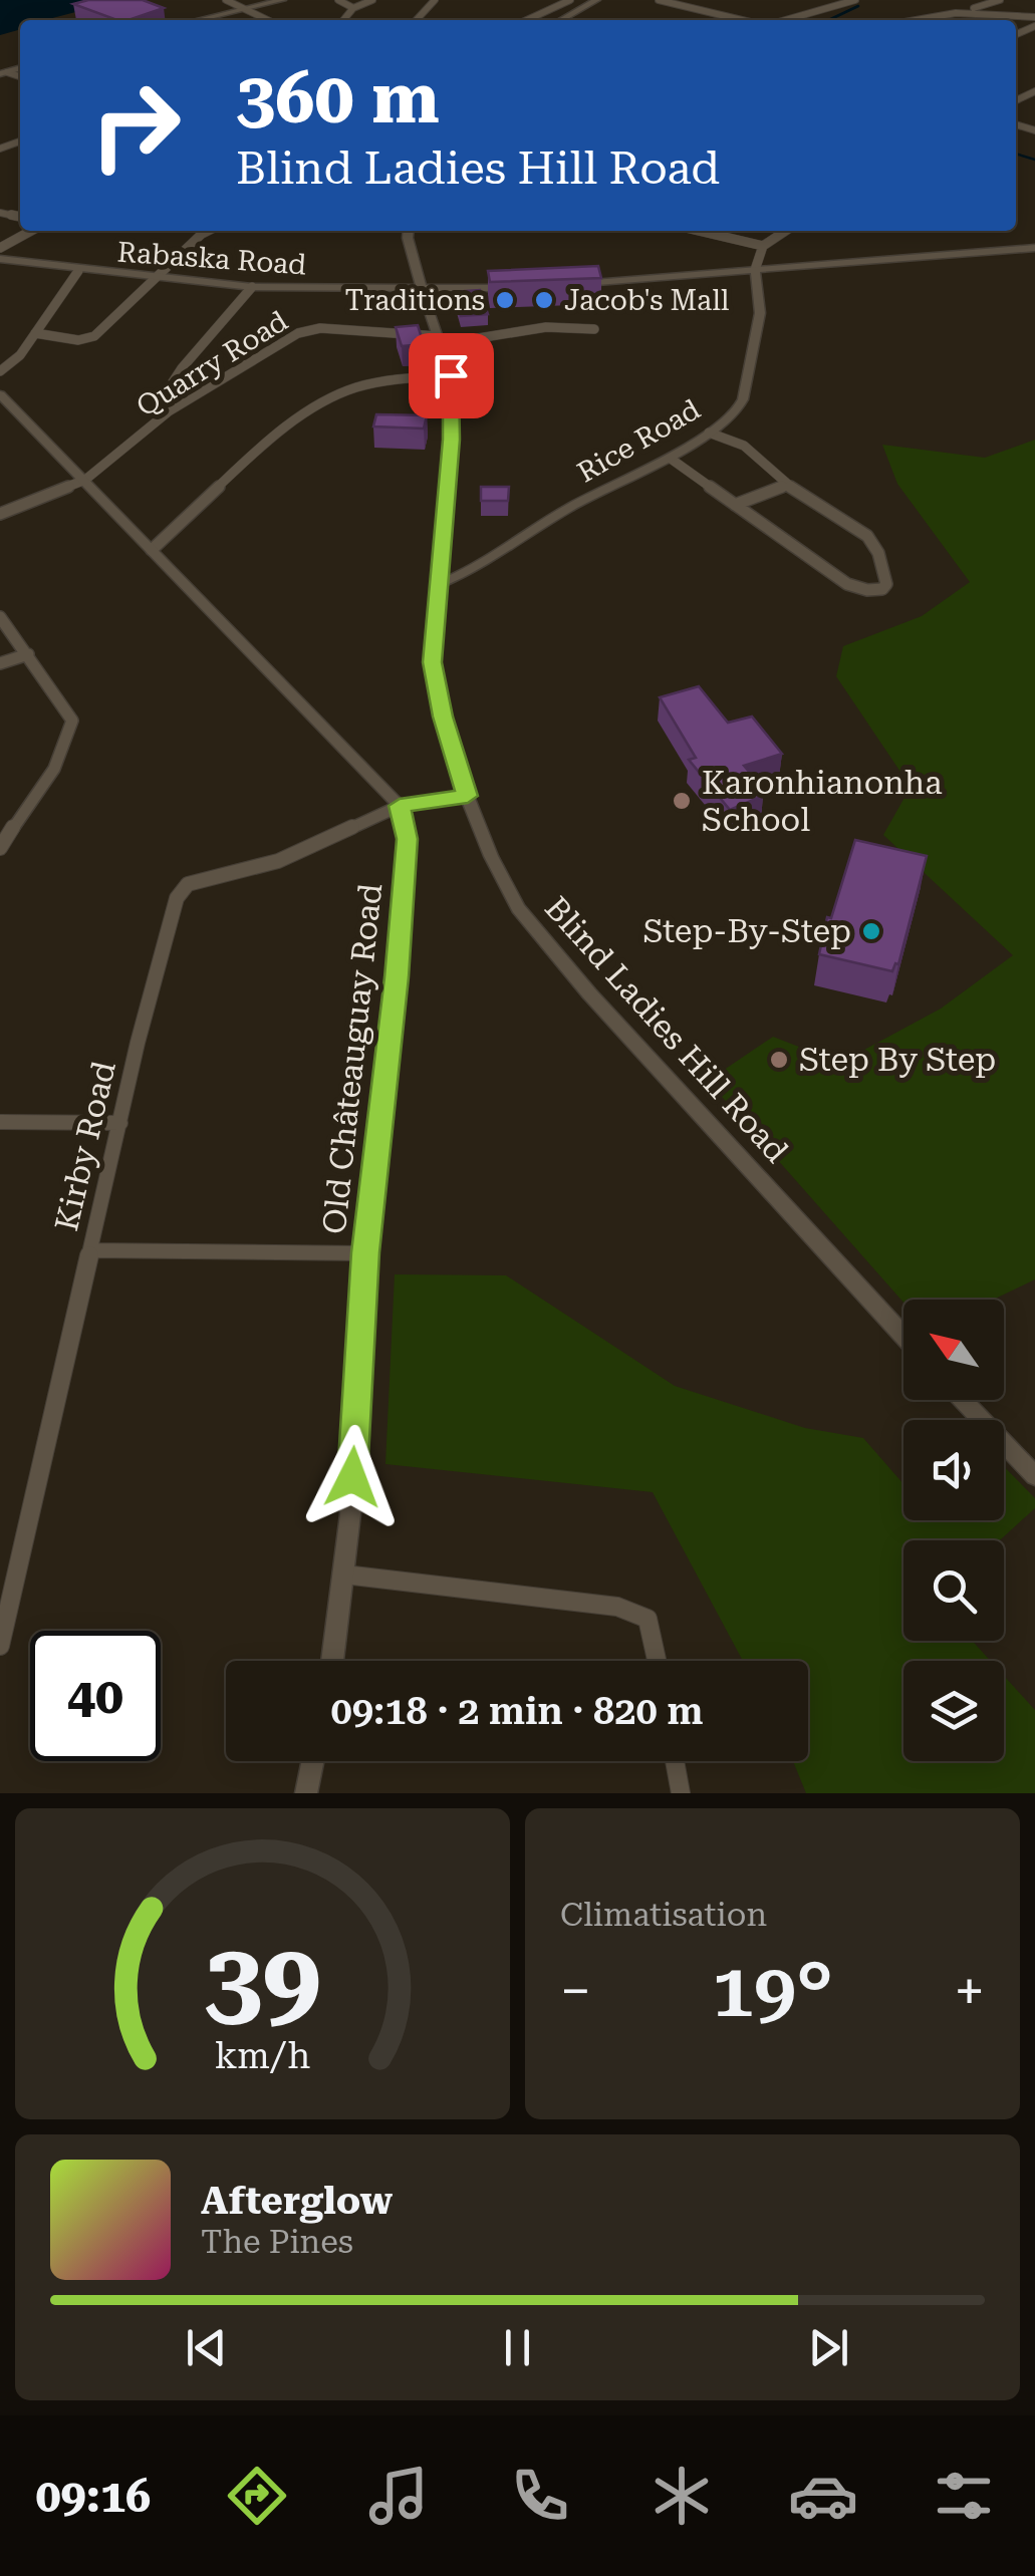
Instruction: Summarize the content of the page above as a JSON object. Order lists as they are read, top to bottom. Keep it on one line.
{"streets":{"street":["Rabaska Road","Quarry Road","Rice Road","Blind Ladies Hill Road","Old Châteauguay Road","Kirby Road"]},"crossings":[["Rabaska Road","Blind Ladies Hill Road"],["Quarry Road","Blind Ladies Hill Road"],["Rice Road","Blind Ladies Hill Road"],["Old Châteauguay Road","Kirby Road"]],"places":["Traditions","Jacob's Mall","Karonhianonha School","Step-By-Step","Step By Step"],"north":"top left","page":{"turn":["360 m","Blind Ladies Hill Road"],"limit":"40","trip":"09:18 · 2 min · 820 m","tile":"Climatisation","heat":["−","19°","+"],"song":["Afterglow","The Pines"],"tabs":"09:16","gauge":["39","km/h"]}}
